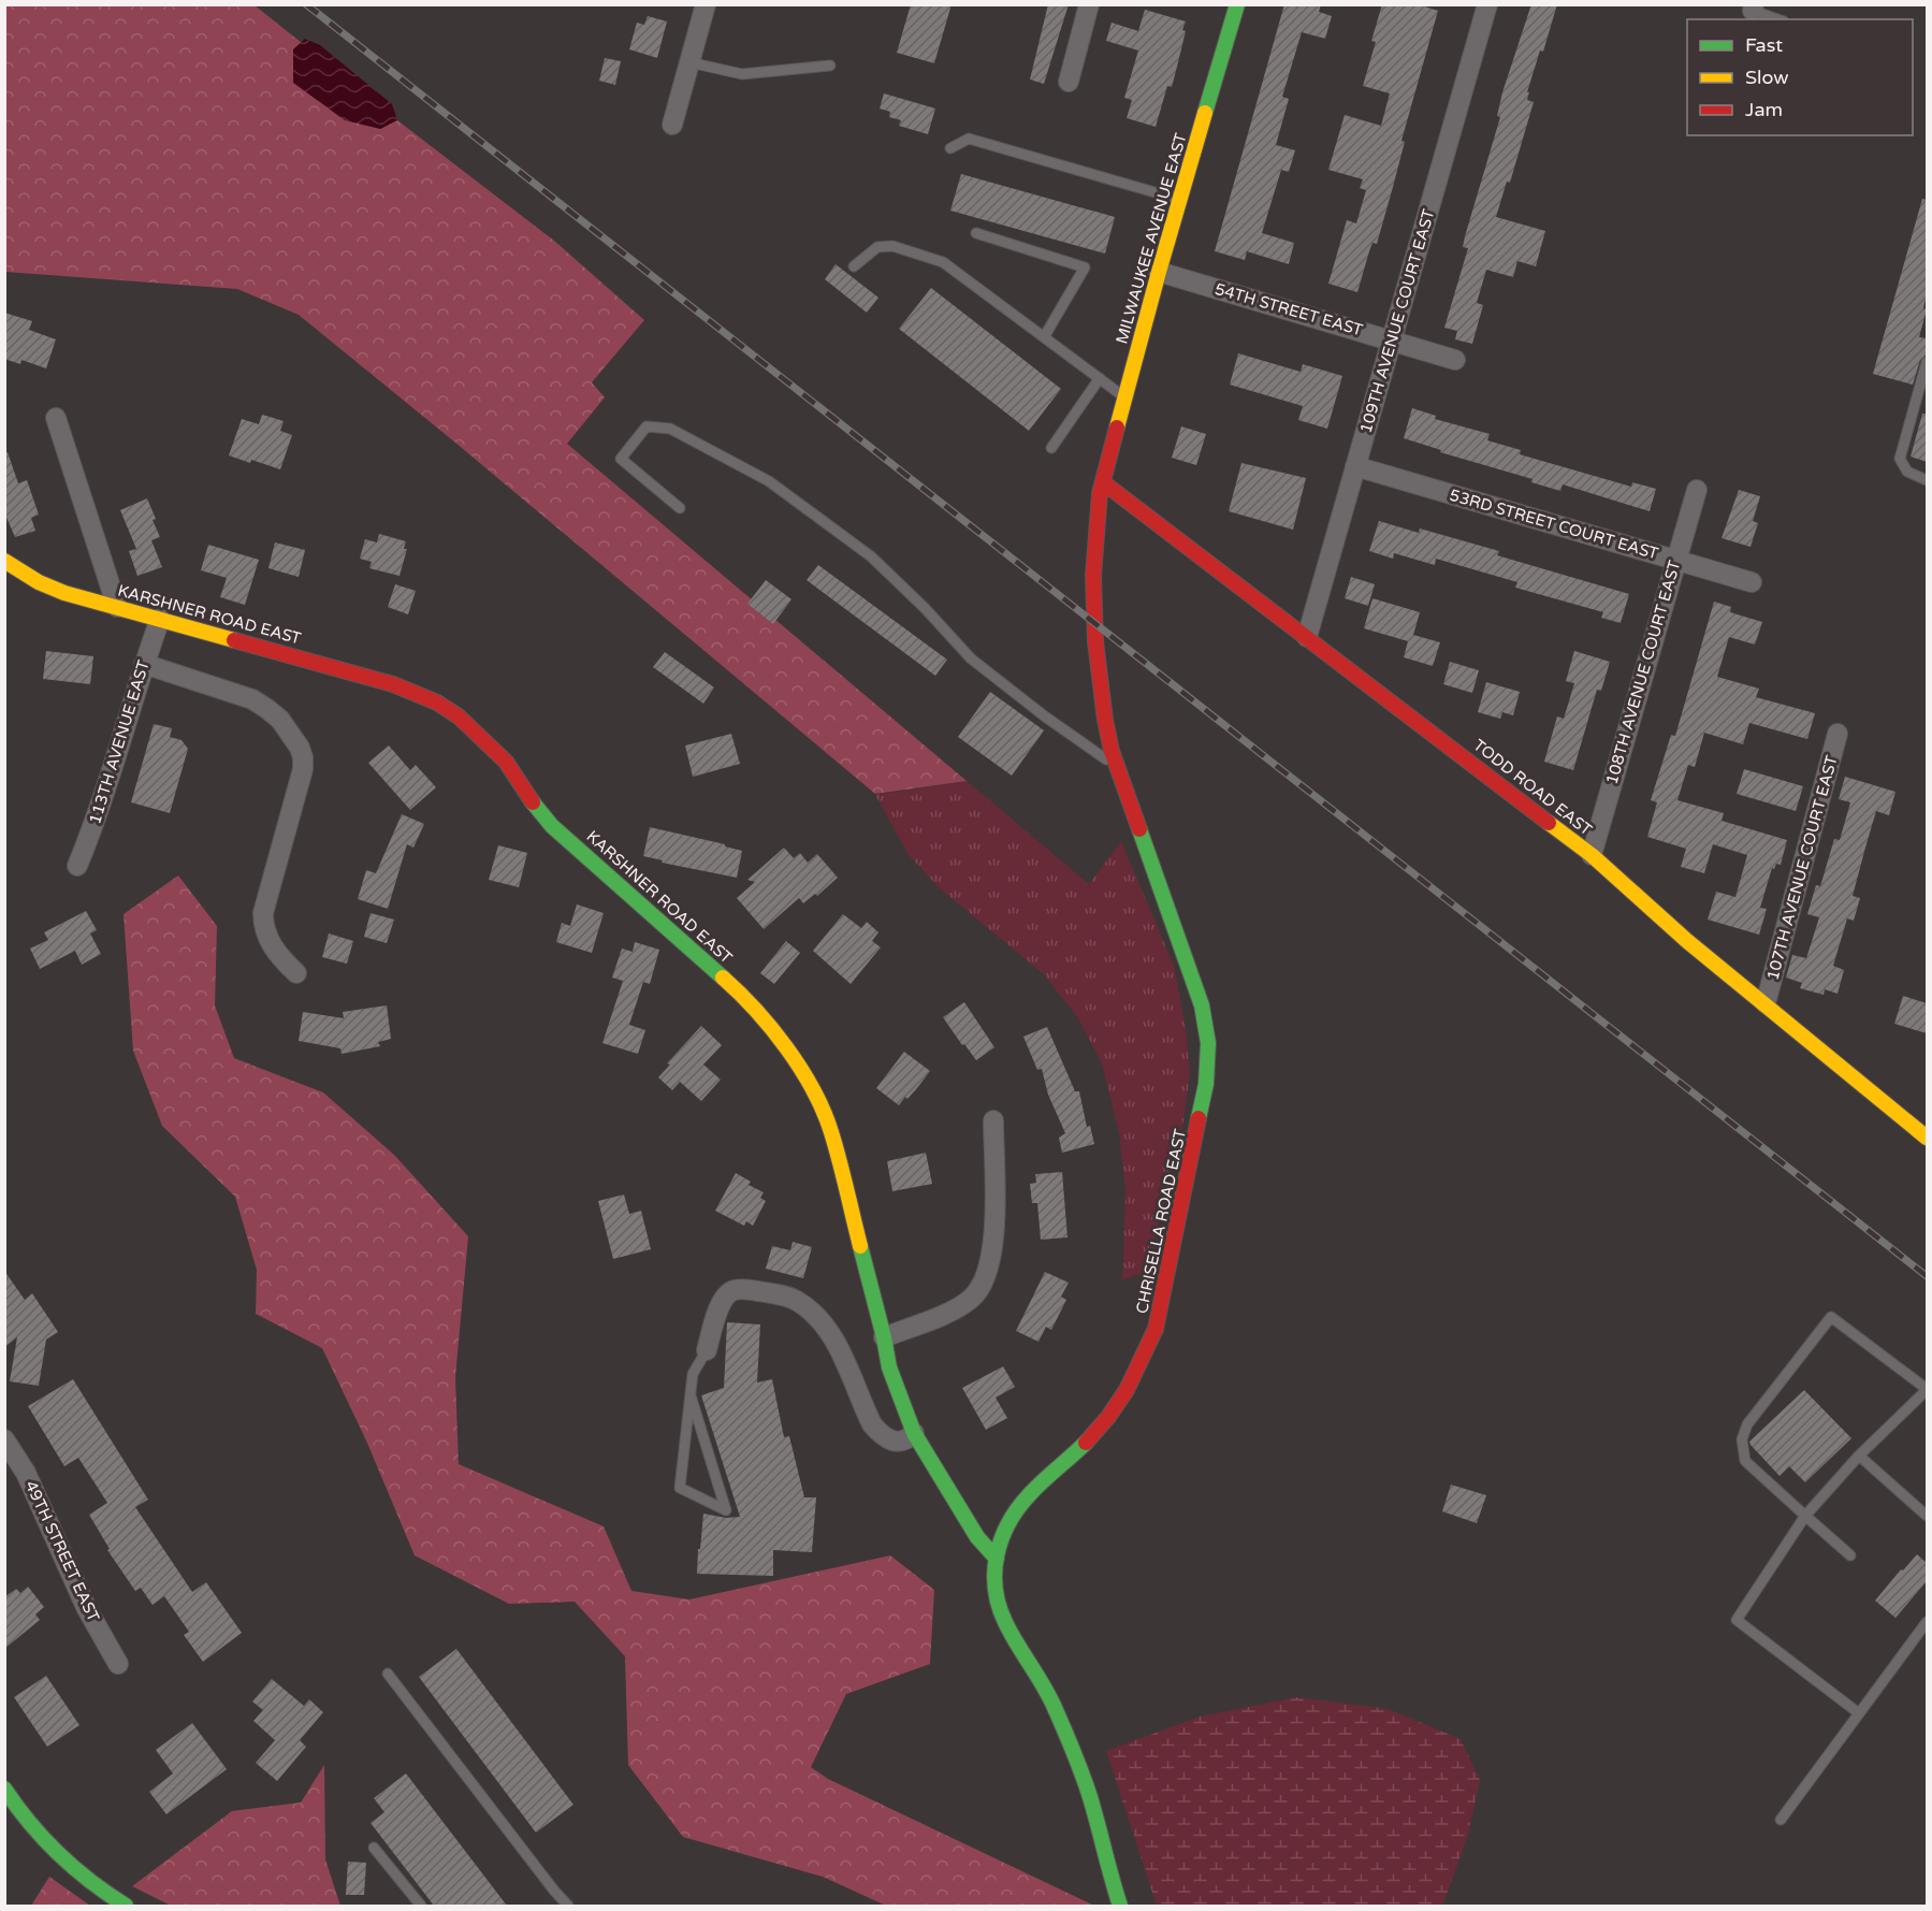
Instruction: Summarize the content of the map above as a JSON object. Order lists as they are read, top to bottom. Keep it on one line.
{"streets":{"street":["MILWAUKEE AVENUE EAST","54TH STREET EAST","109TH AVENUE COURT EAST","53RD STREET COURT EAST","KARSHNER ROAD EAST","108TH AVENUE COURT EAST","113TH AVENUE EAST","TODD ROAD EAST","107TH AVENUE COURT EAST","CHRISELLA ROAD EAST","49TH STREET EAST"]},"crossings":[["MILWAUKEE AVENUE EAST","54TH STREET EAST"],["MILWAUKEE AVENUE EAST","TODD ROAD EAST"],["MILWAUKEE AVENUE EAST","CHRISELLA ROAD EAST"],["54TH STREET EAST","109TH AVENUE COURT EAST"],["109TH AVENUE COURT EAST","53RD STREET COURT EAST"],["109TH AVENUE COURT EAST","TODD ROAD EAST"],["53RD STREET COURT EAST","108TH AVENUE COURT EAST"],["KARSHNER ROAD EAST","113TH AVENUE EAST"],["KARSHNER ROAD EAST","CHRISELLA ROAD EAST"],["108TH AVENUE COURT EAST","TODD ROAD EAST"],["TODD ROAD EAST","107TH AVENUE COURT EAST"],["TODD ROAD EAST","CHRISELLA ROAD EAST"]],"legend":["Fast","Slow","Jam"]}
